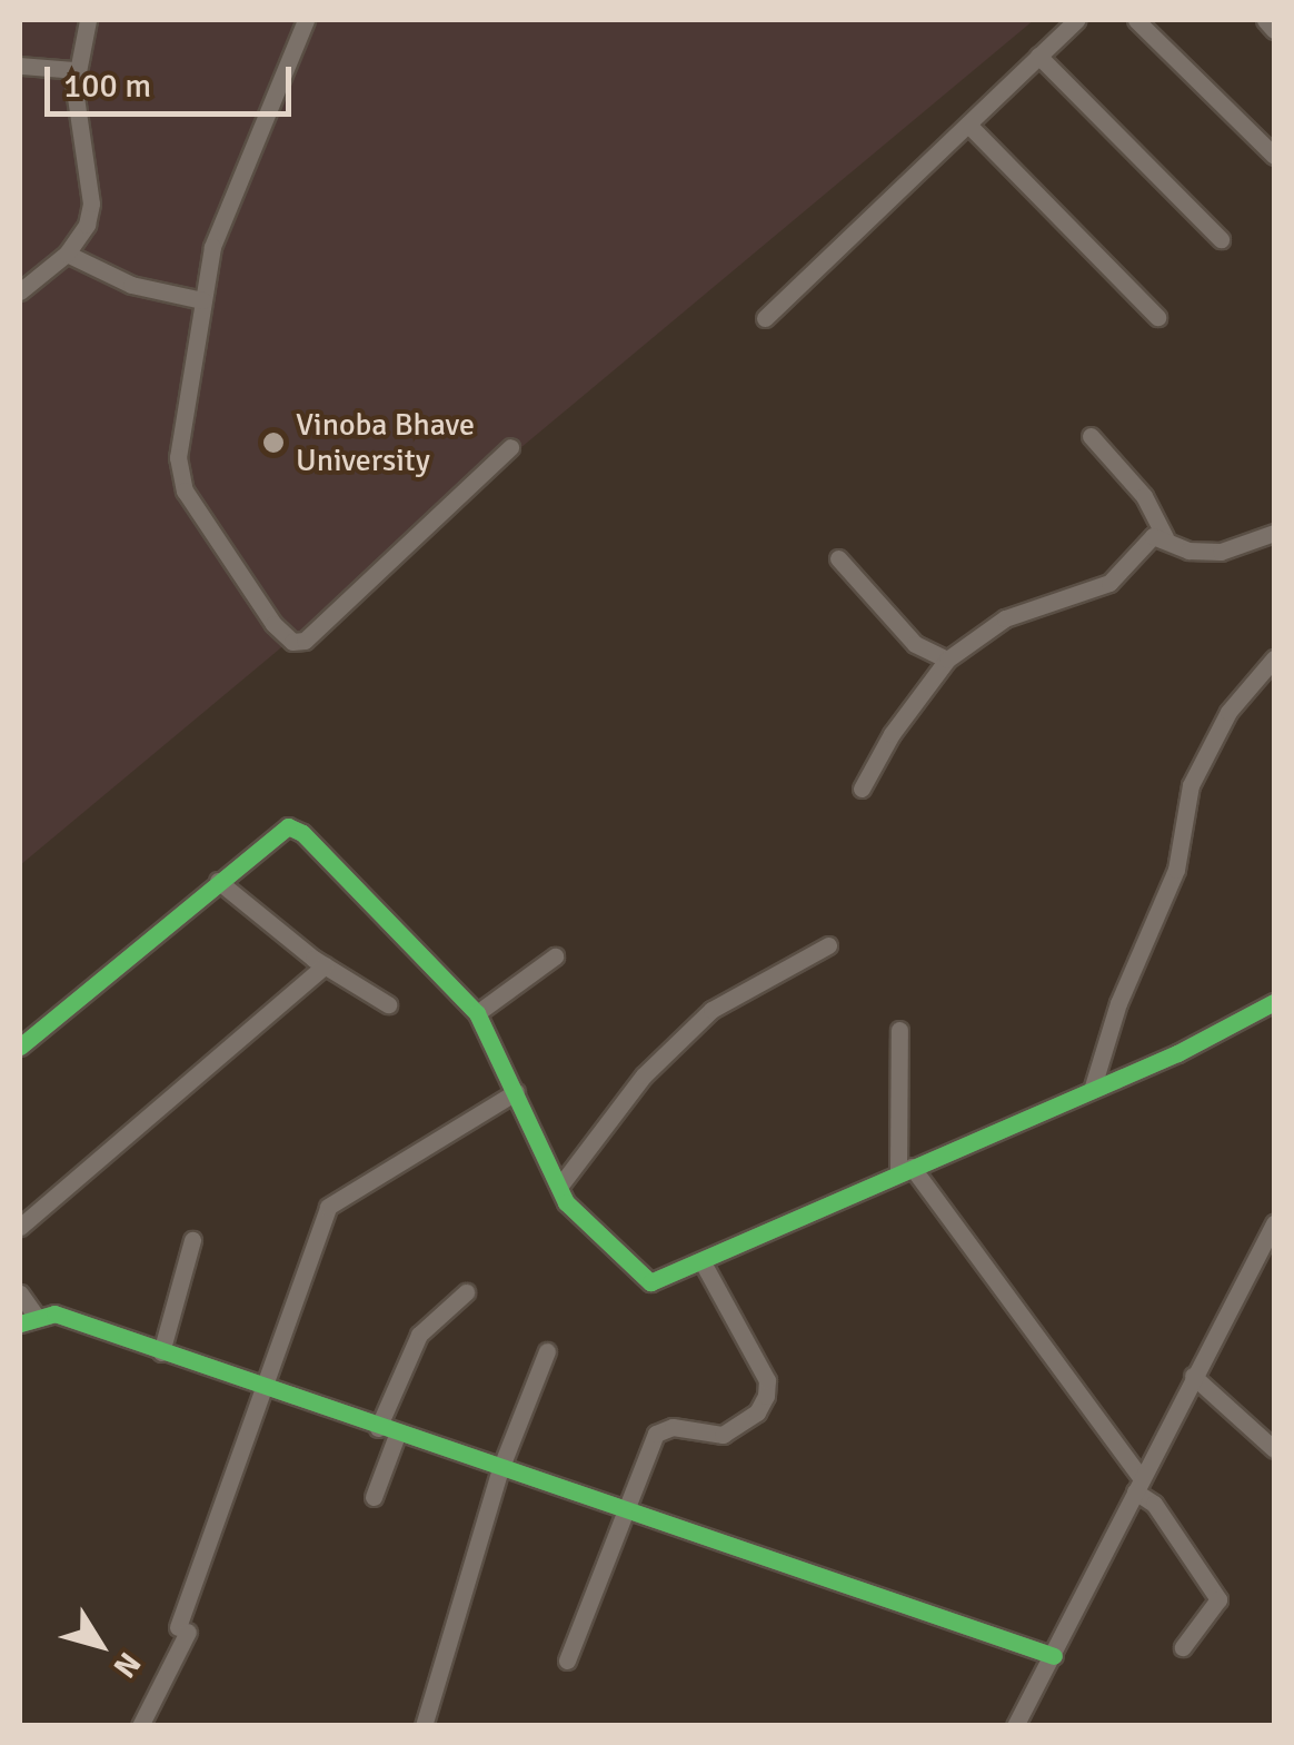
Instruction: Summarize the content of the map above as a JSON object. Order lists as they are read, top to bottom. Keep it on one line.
{"places":["Vinoba Bhave University"],"scale_bar":"100 m","north":"bottom right"}
